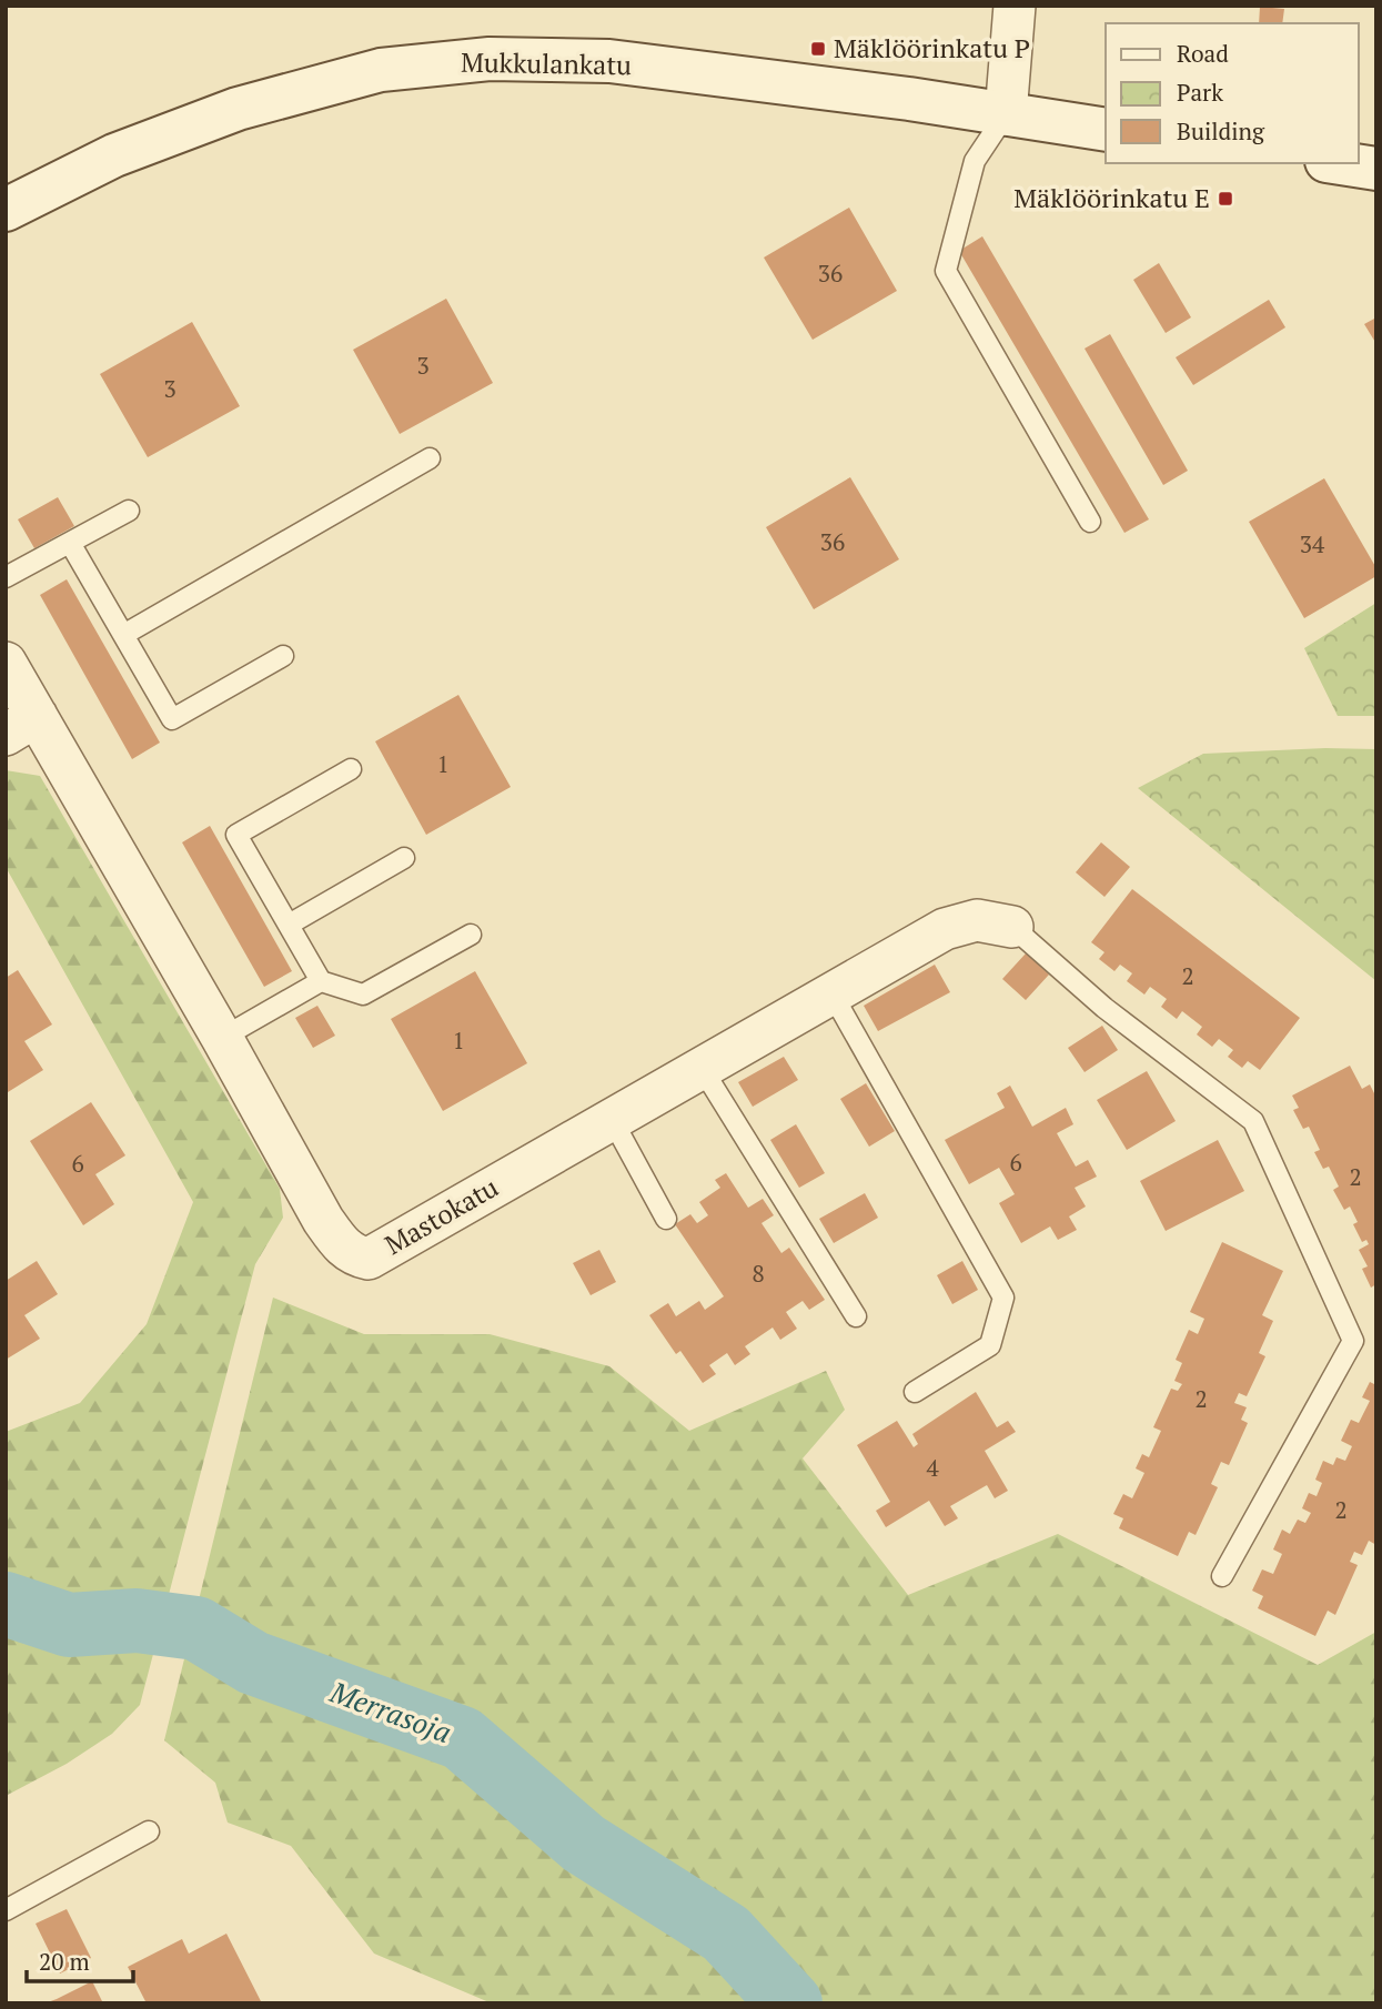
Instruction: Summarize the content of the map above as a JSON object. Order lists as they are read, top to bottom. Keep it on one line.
{"streets":{"street":["Mukkulankatu","Mastokatu"]},"water":["Merrasoja"],"places":{"transit":["Mäklöörinkatu P","Mäklöörinkatu E"]},"house_numbers":["36","3","3","36","34","1","2","1","6","6","2","8","2","4","2"],"legend":["Road","Park","Building"],"scale_bar":"20 m"}
